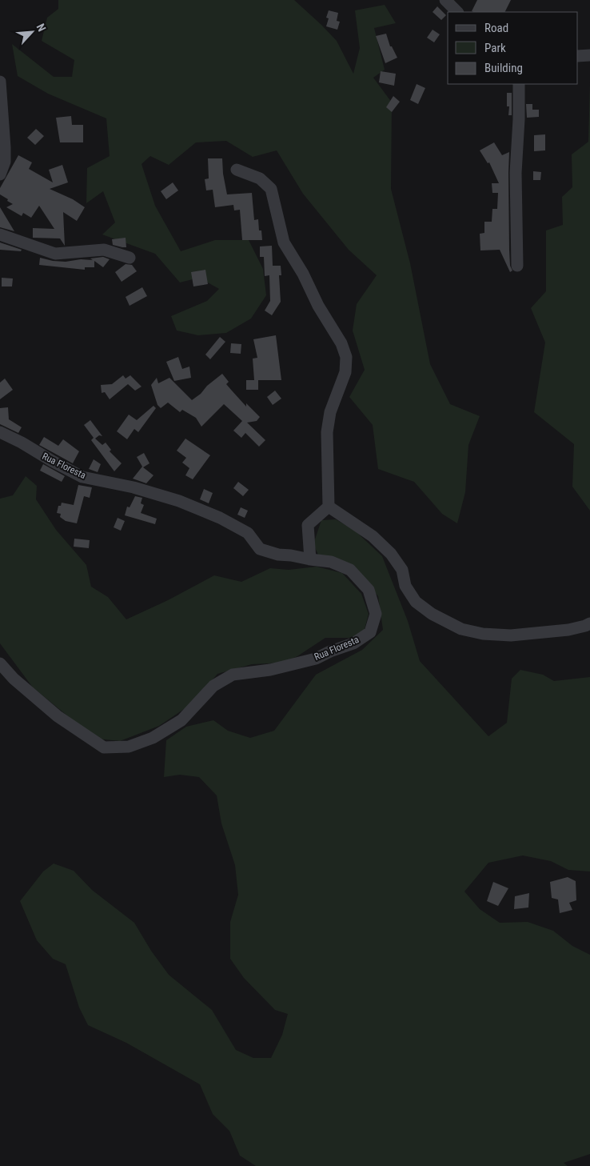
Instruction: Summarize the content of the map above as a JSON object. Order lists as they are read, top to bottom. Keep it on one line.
{"streets":{"street":["Rua Floresta"]},"legend":["Road","Park","Building"],"north":"top right"}
